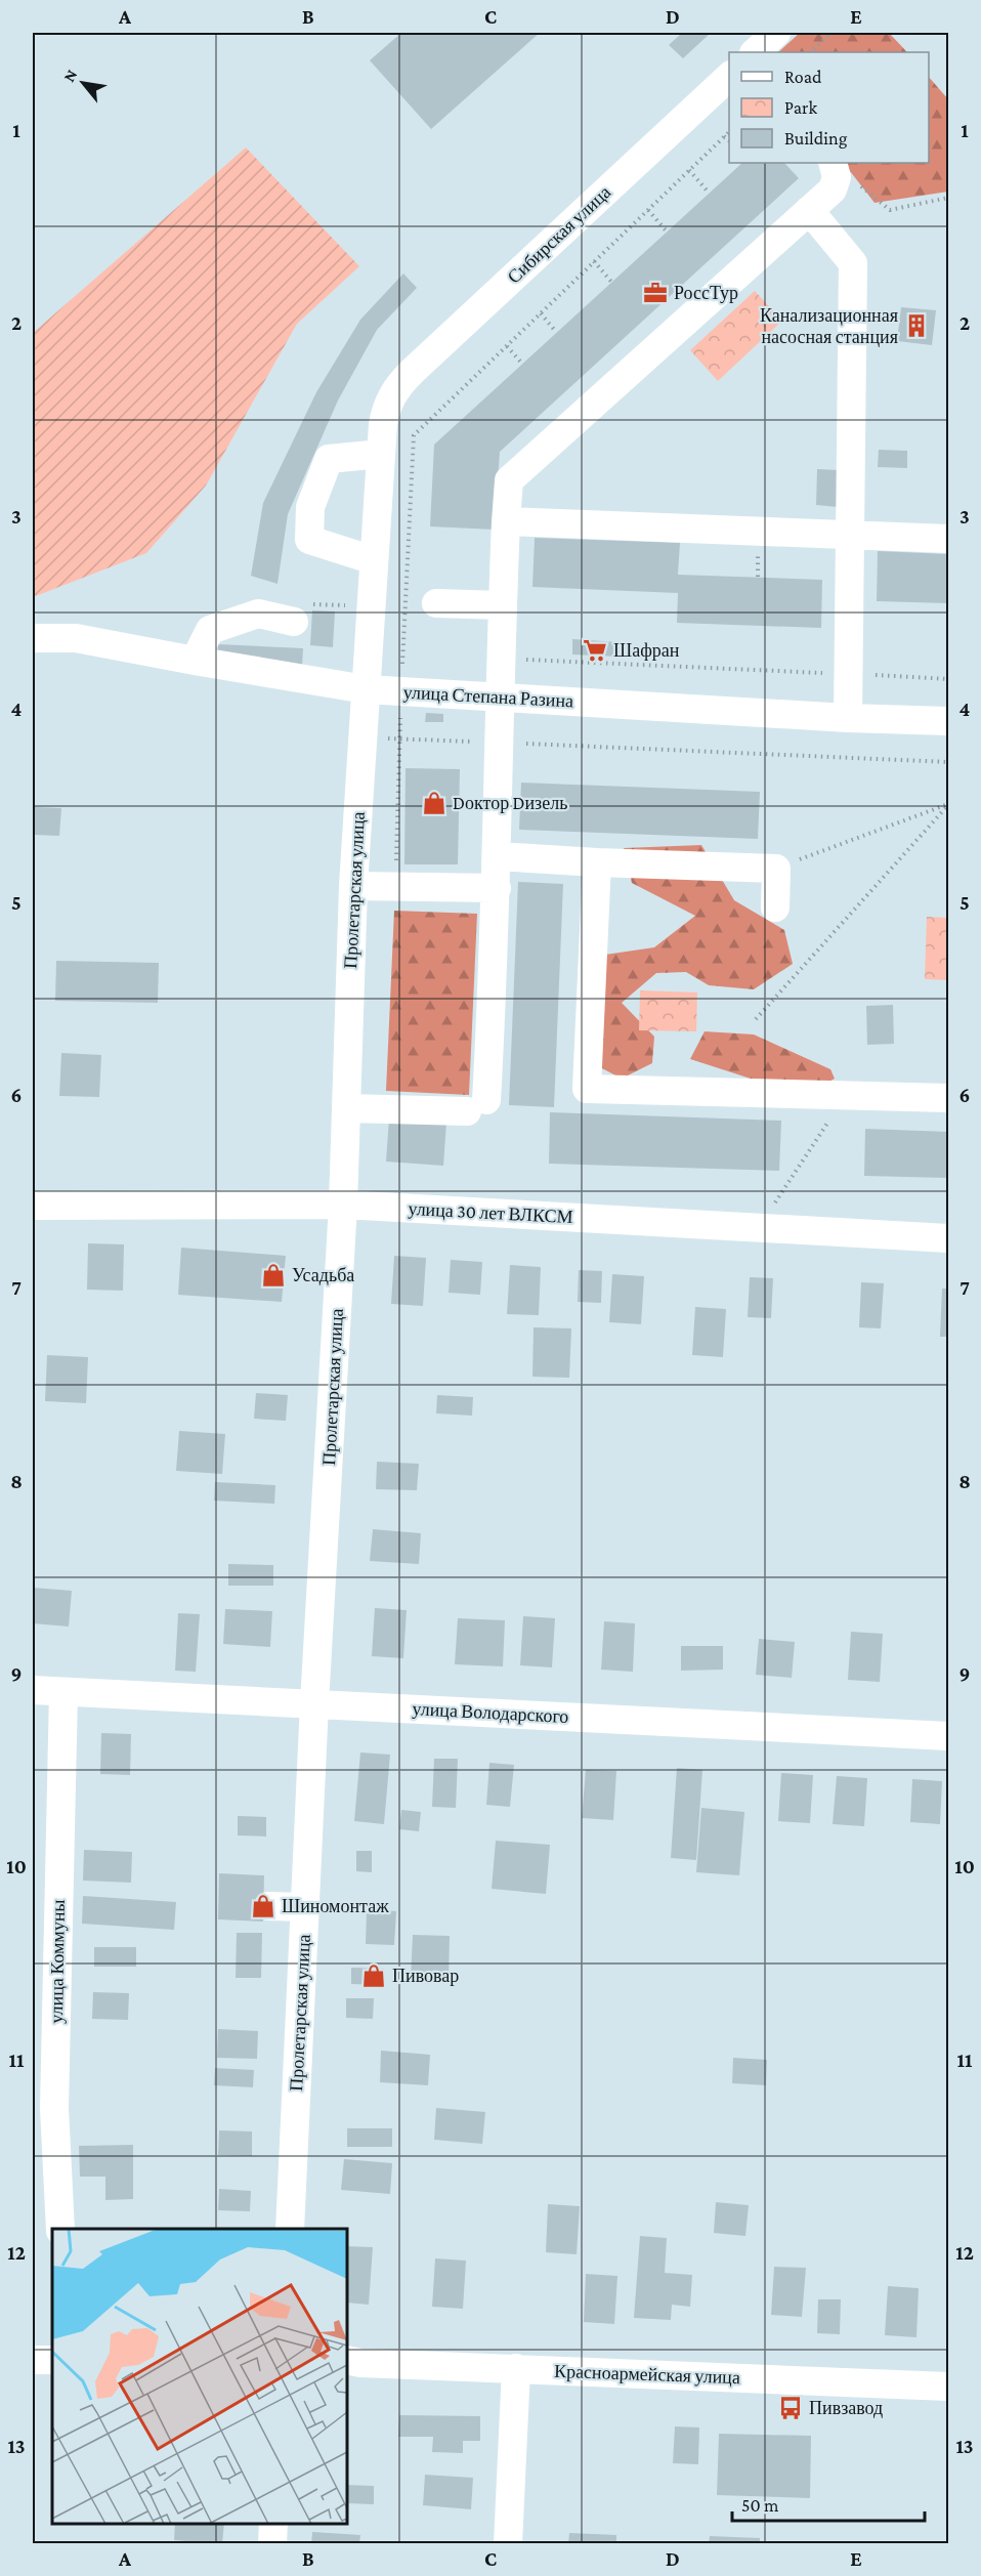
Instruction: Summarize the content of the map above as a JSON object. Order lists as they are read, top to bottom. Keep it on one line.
{"streets":{"street":["Сибирская улица","улица Степана Разина","Пролетарская улица","улица 30 лет ВЛКСМ","улица Володарского","улица Коммуны","Красноармейская улица"]},"crossings":[["Сибирская улица","Пролетарская улица"],["улица Степана Разина","Пролетарская улица"],["Пролетарская улица","улица 30 лет ВЛКСМ"],["Пролетарская улица","улица Володарского"],["улица Володарского","улица Коммуны"]],"places":{"office":["РоссТур"],"building":["Канализационная насосная станция"],"supermarket":["Шафран"],"shop":["Dоктор Dизель","Усадьба","Шиномонтаж","Пивовар"],"bus stop":["Пивзавод"]},"legend":["Road","Park","Building"],"scale_bar":"50 m","north":"top left","grid":{"columns":["A","B","C","D","E"],"rows":["1","2","3","4","5","6","7","8","9","10","11","12","13"]}}
